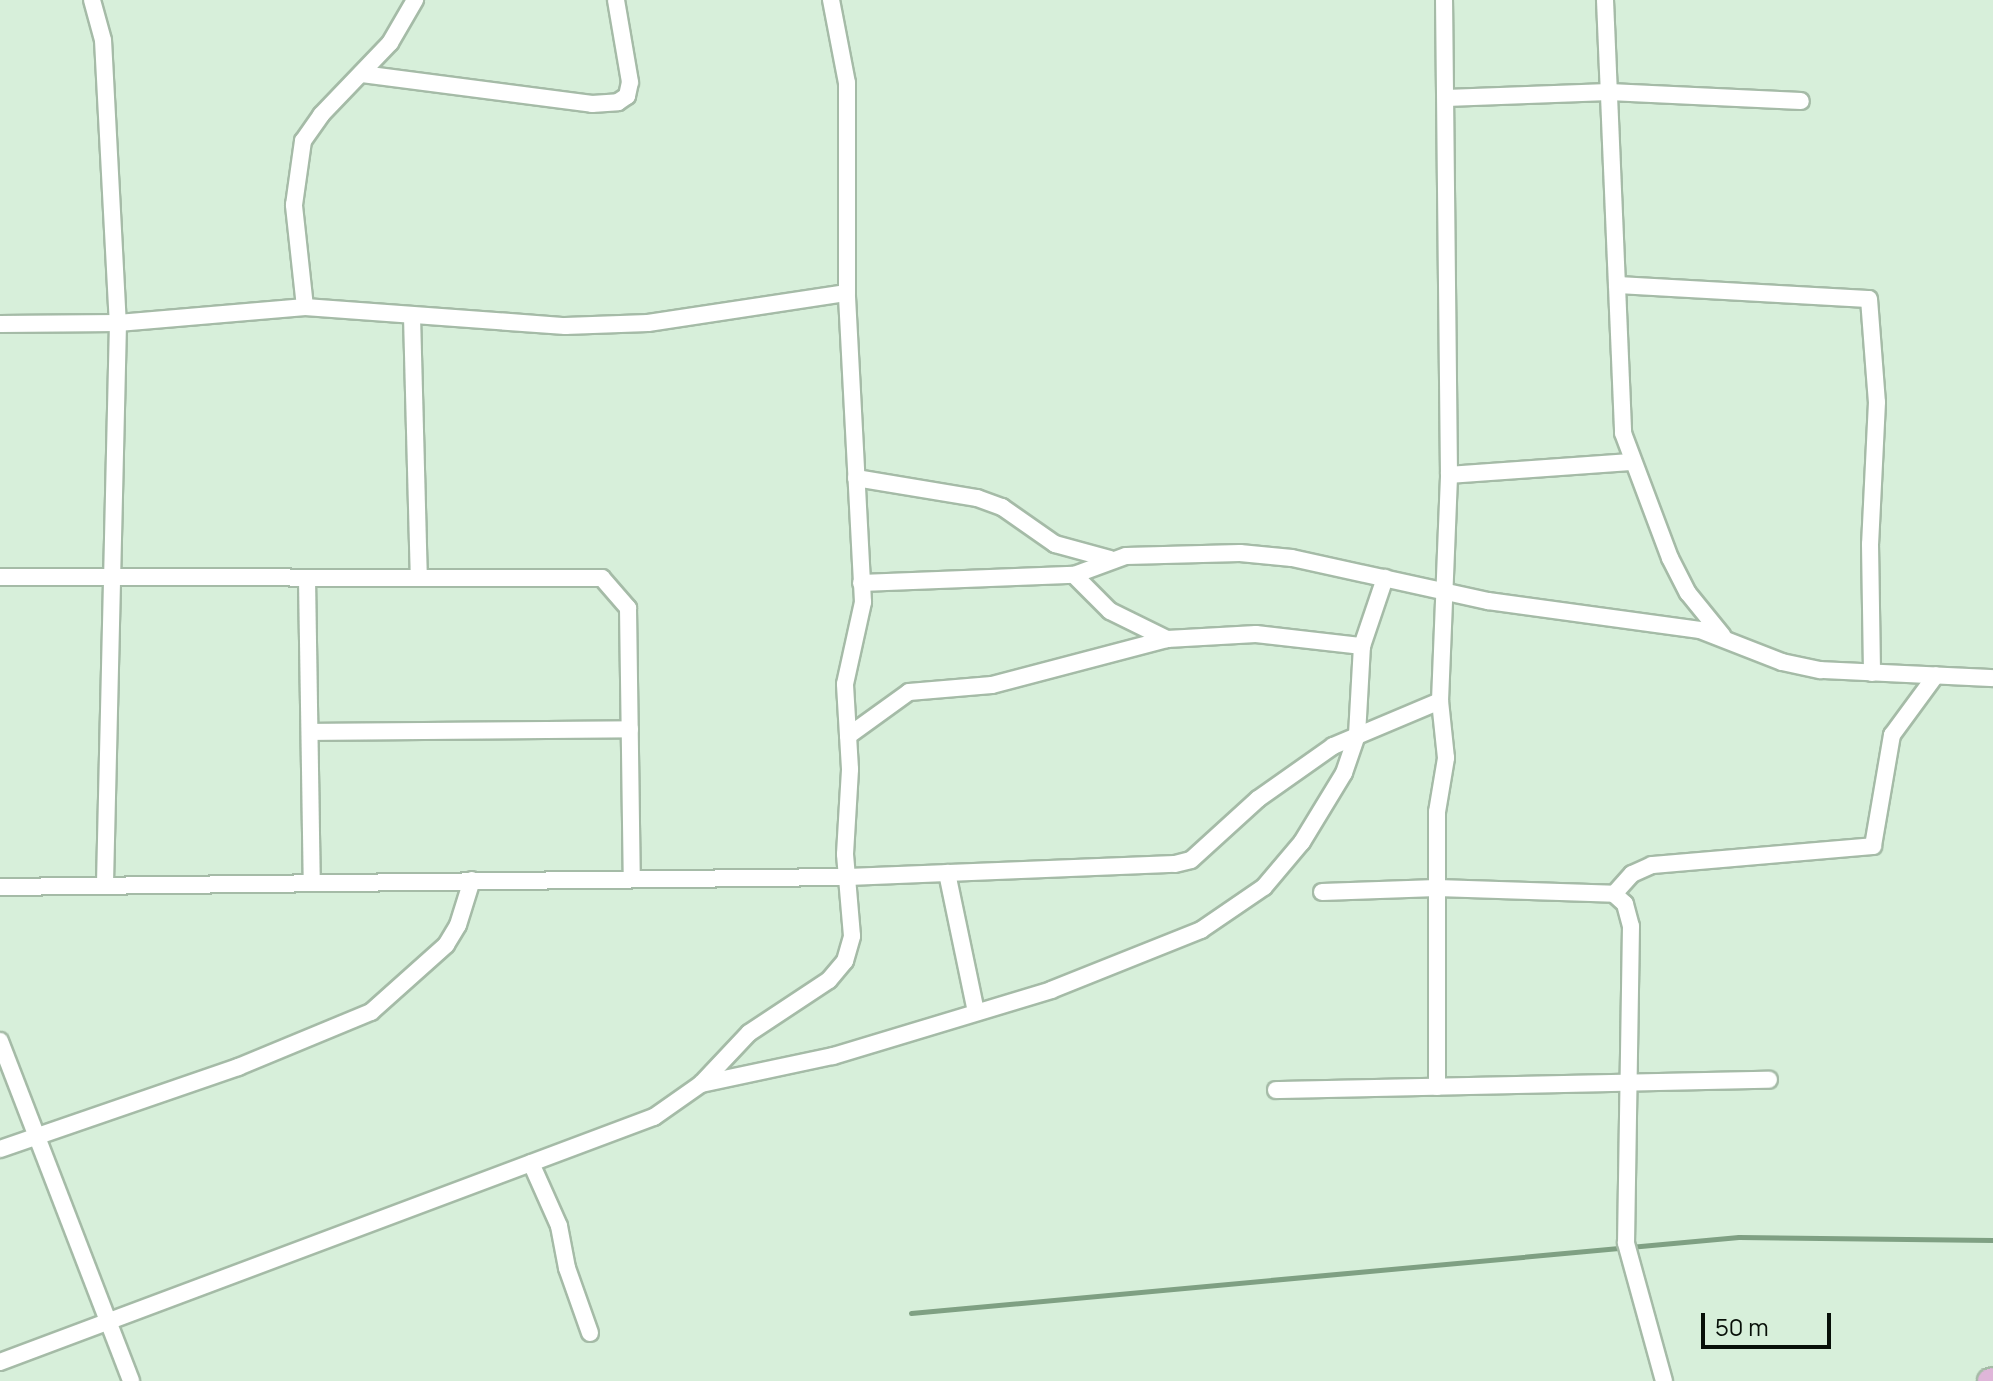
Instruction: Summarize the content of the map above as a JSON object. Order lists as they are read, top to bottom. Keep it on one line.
{"scale_bar":"50 m"}
